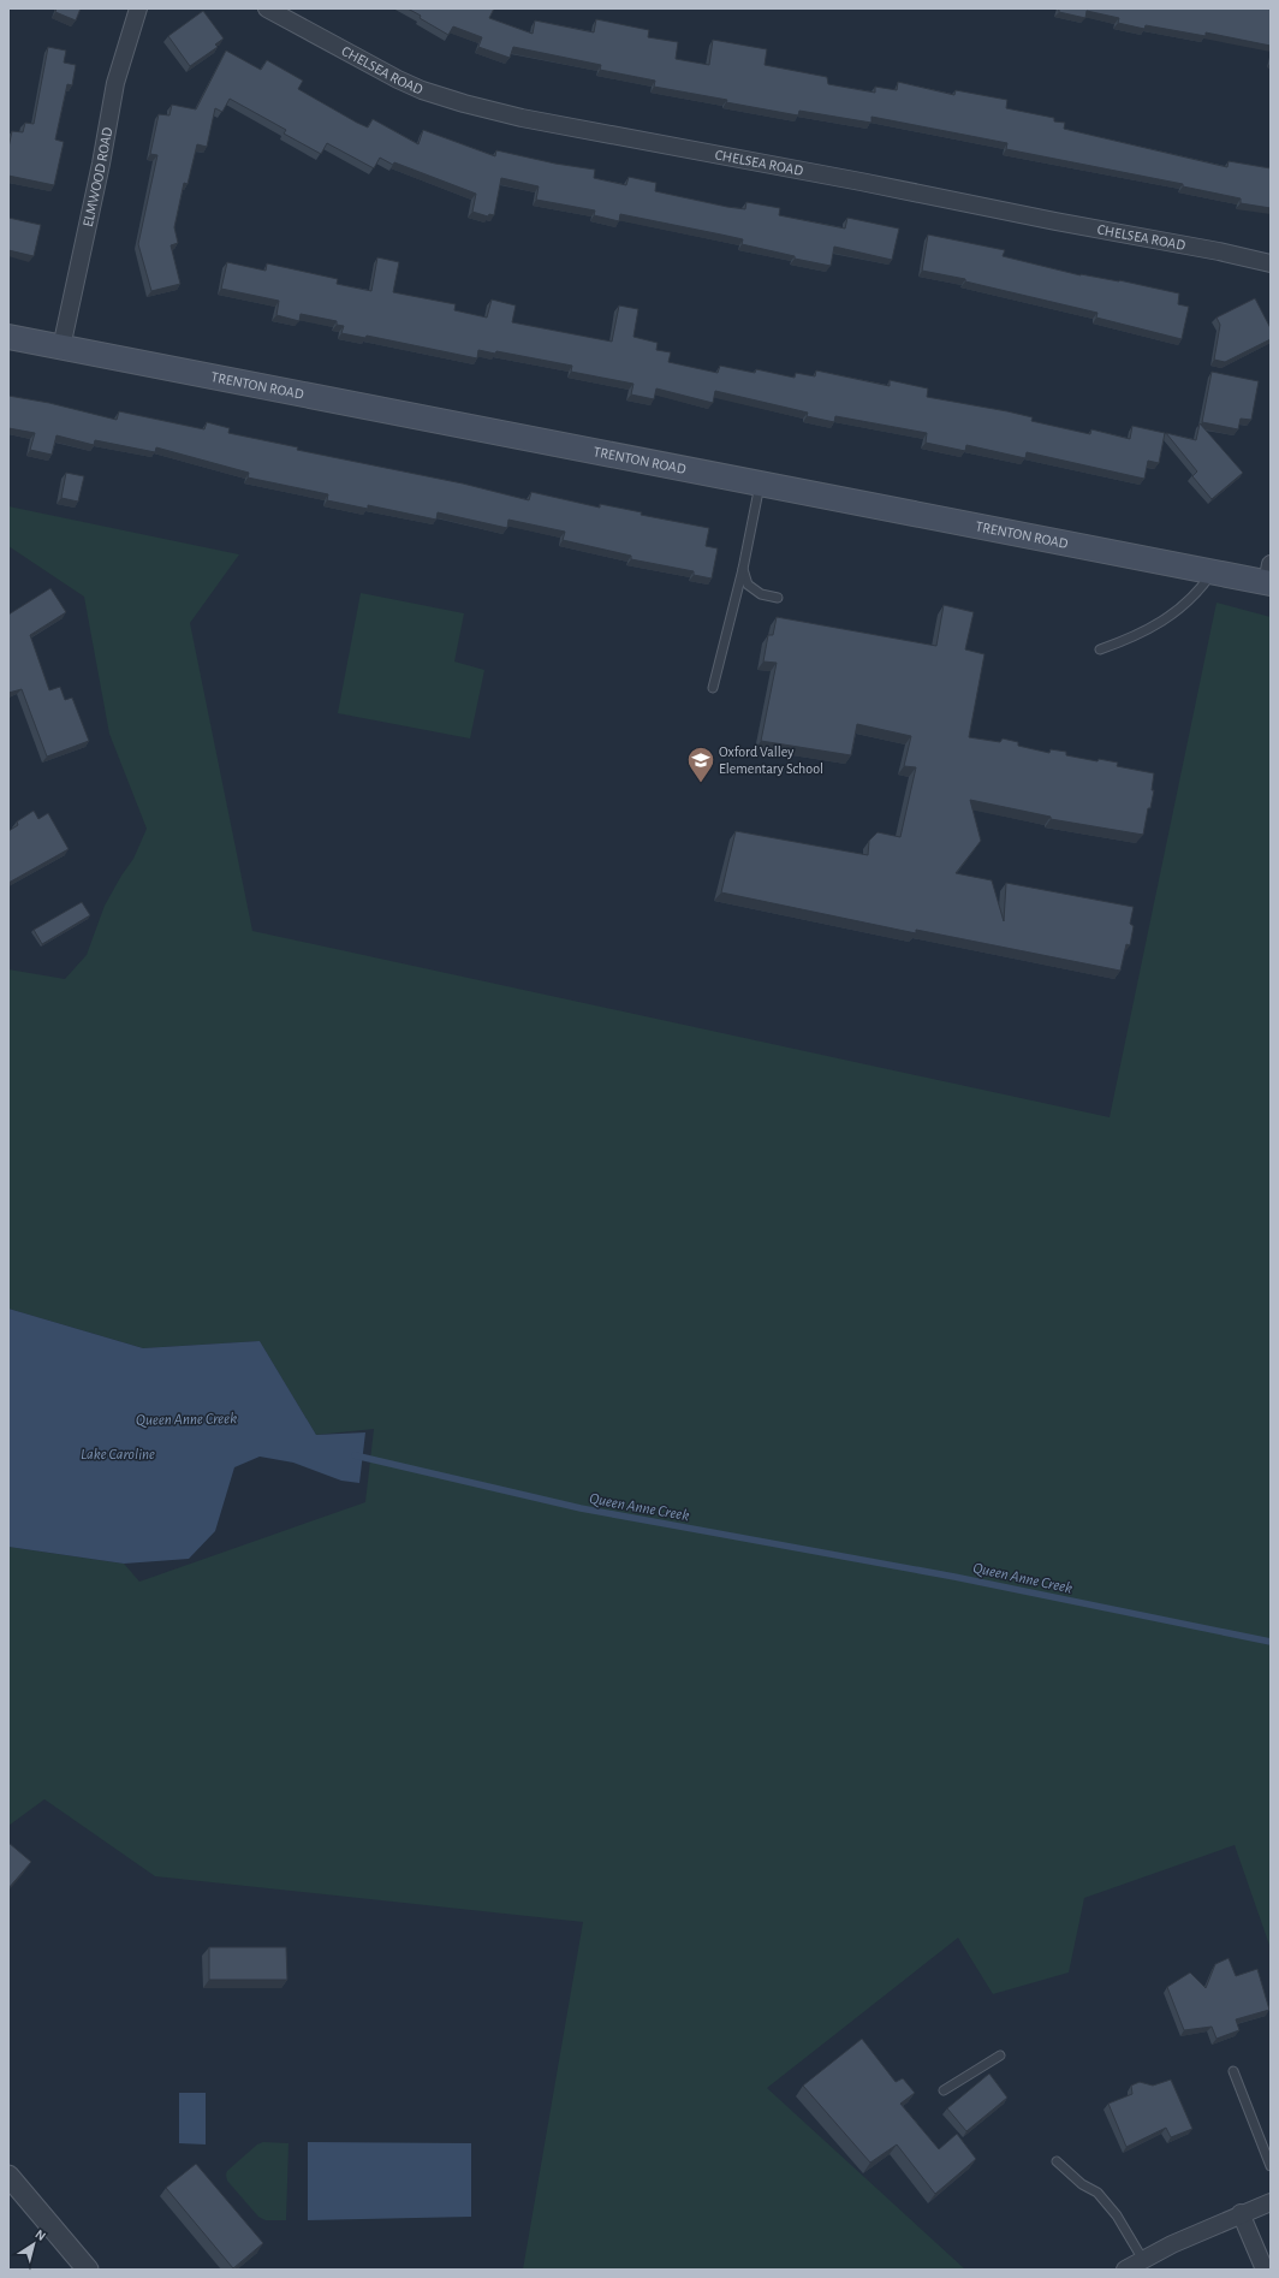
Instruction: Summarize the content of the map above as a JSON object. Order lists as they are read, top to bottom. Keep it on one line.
{"streets":{"main road":["TRENTON ROAD"],"street":["CHELSEA ROAD","ELMWOOD ROAD"]},"crossings":[["ELMWOOD ROAD","TRENTON ROAD"]],"water":["Queen Anne Creek","Lake Caroline"],"places":{"school or university":["Oxford Valley Elementary School"]},"north":"top right"}
